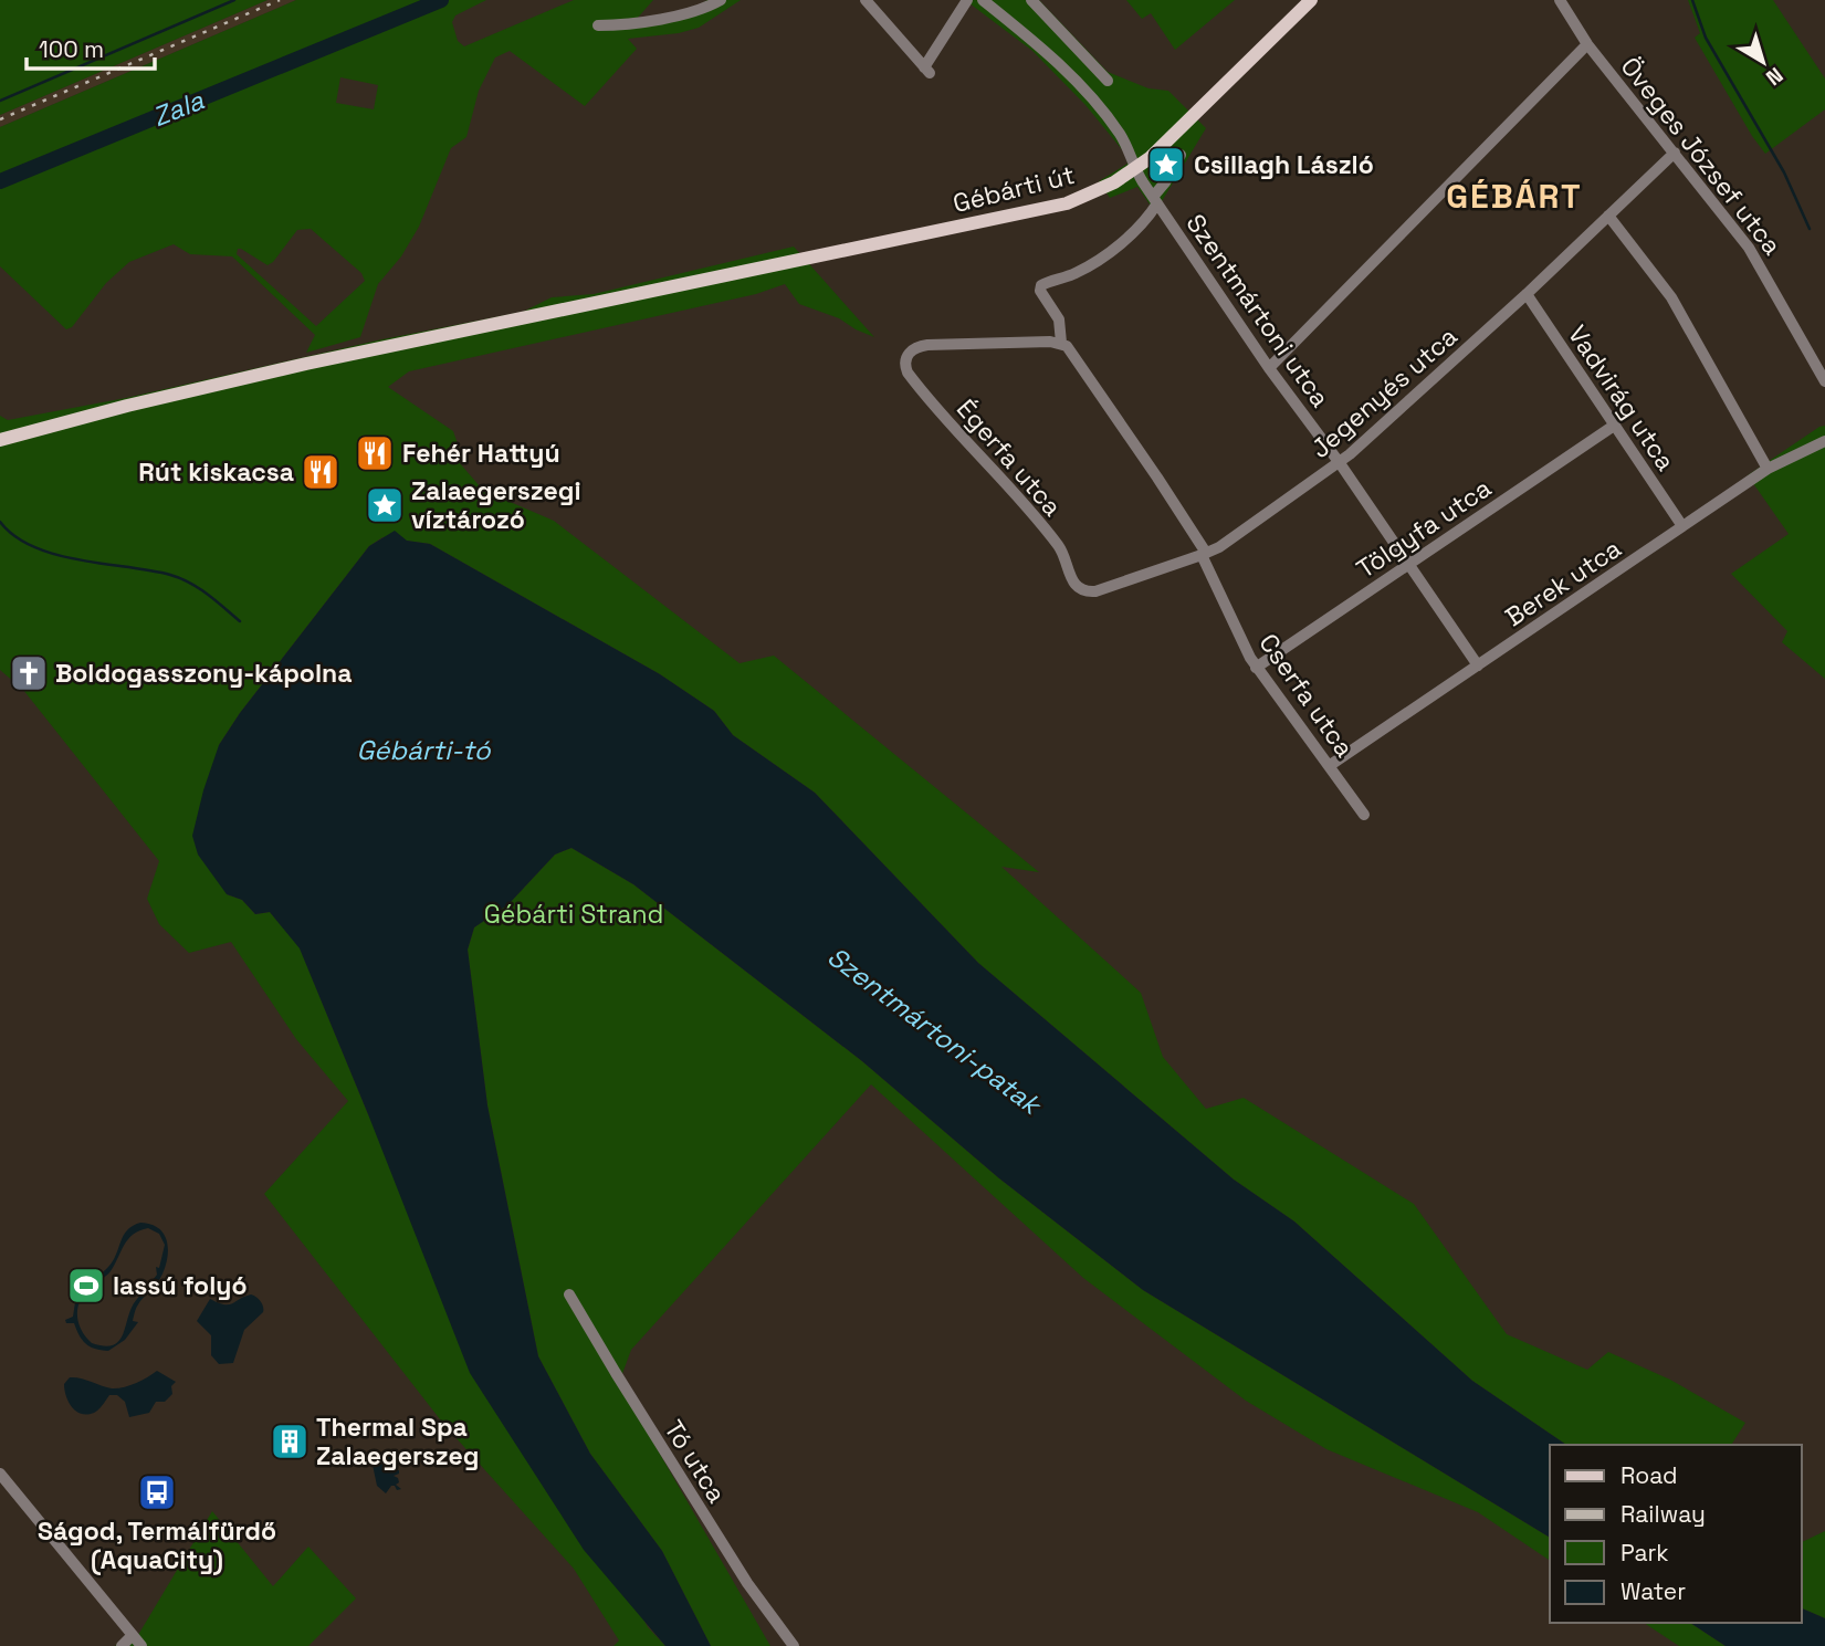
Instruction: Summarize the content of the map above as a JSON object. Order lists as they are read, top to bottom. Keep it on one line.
{"streets":{"main road":["Gébárti út"],"street":["Öveges József utca","Szentmártoni utca","Jegenyés utca","Vadvirág utca","Égerfa utca","Tölgyfa utca","Berek utca","Cserfa utca","Tó utca"]},"crossings":[["Öveges József utca","Jegenyés utca"],["Gébárti út","Szentmártoni utca"],["Szentmártoni utca","Jegenyés utca"],["Szentmártoni utca","Tölgyfa utca"],["Szentmártoni utca","Berek utca"],["Szentmártoni utca","Cserfa utca"],["Jegenyés utca","Vadvirág utca"],["Jegenyés utca","Égerfa utca"],["Jegenyés utca","Cserfa utca"],["Vadvirág utca","Tölgyfa utca"],["Vadvirág utca","Berek utca"],["Égerfa utca","Cserfa utca"],["Tölgyfa utca","Cserfa utca"],["Berek utca","Cserfa utca"]],"districts":["GÉBÁRT"],"water":["Zala","Gébárti-tó","Szentmártoni-patak"],"parks":["Gébárti Strand"],"places":{"place":["Csillagh László","Zalaegerszegi víztározó"],"restaurant":["Fehér Hattyú","Rút kiskacsa"],"church":["Boldogasszony-kápolna"],"sports":["lassú folyó"],"building":["Thermal Spa Zalaegerszeg"],"bus stop":["Ságod, Termálfürdő (AquaCity)"]},"legend":["Road","Railway","Park","Water"],"scale_bar":"100 m","north":"bottom right"}
